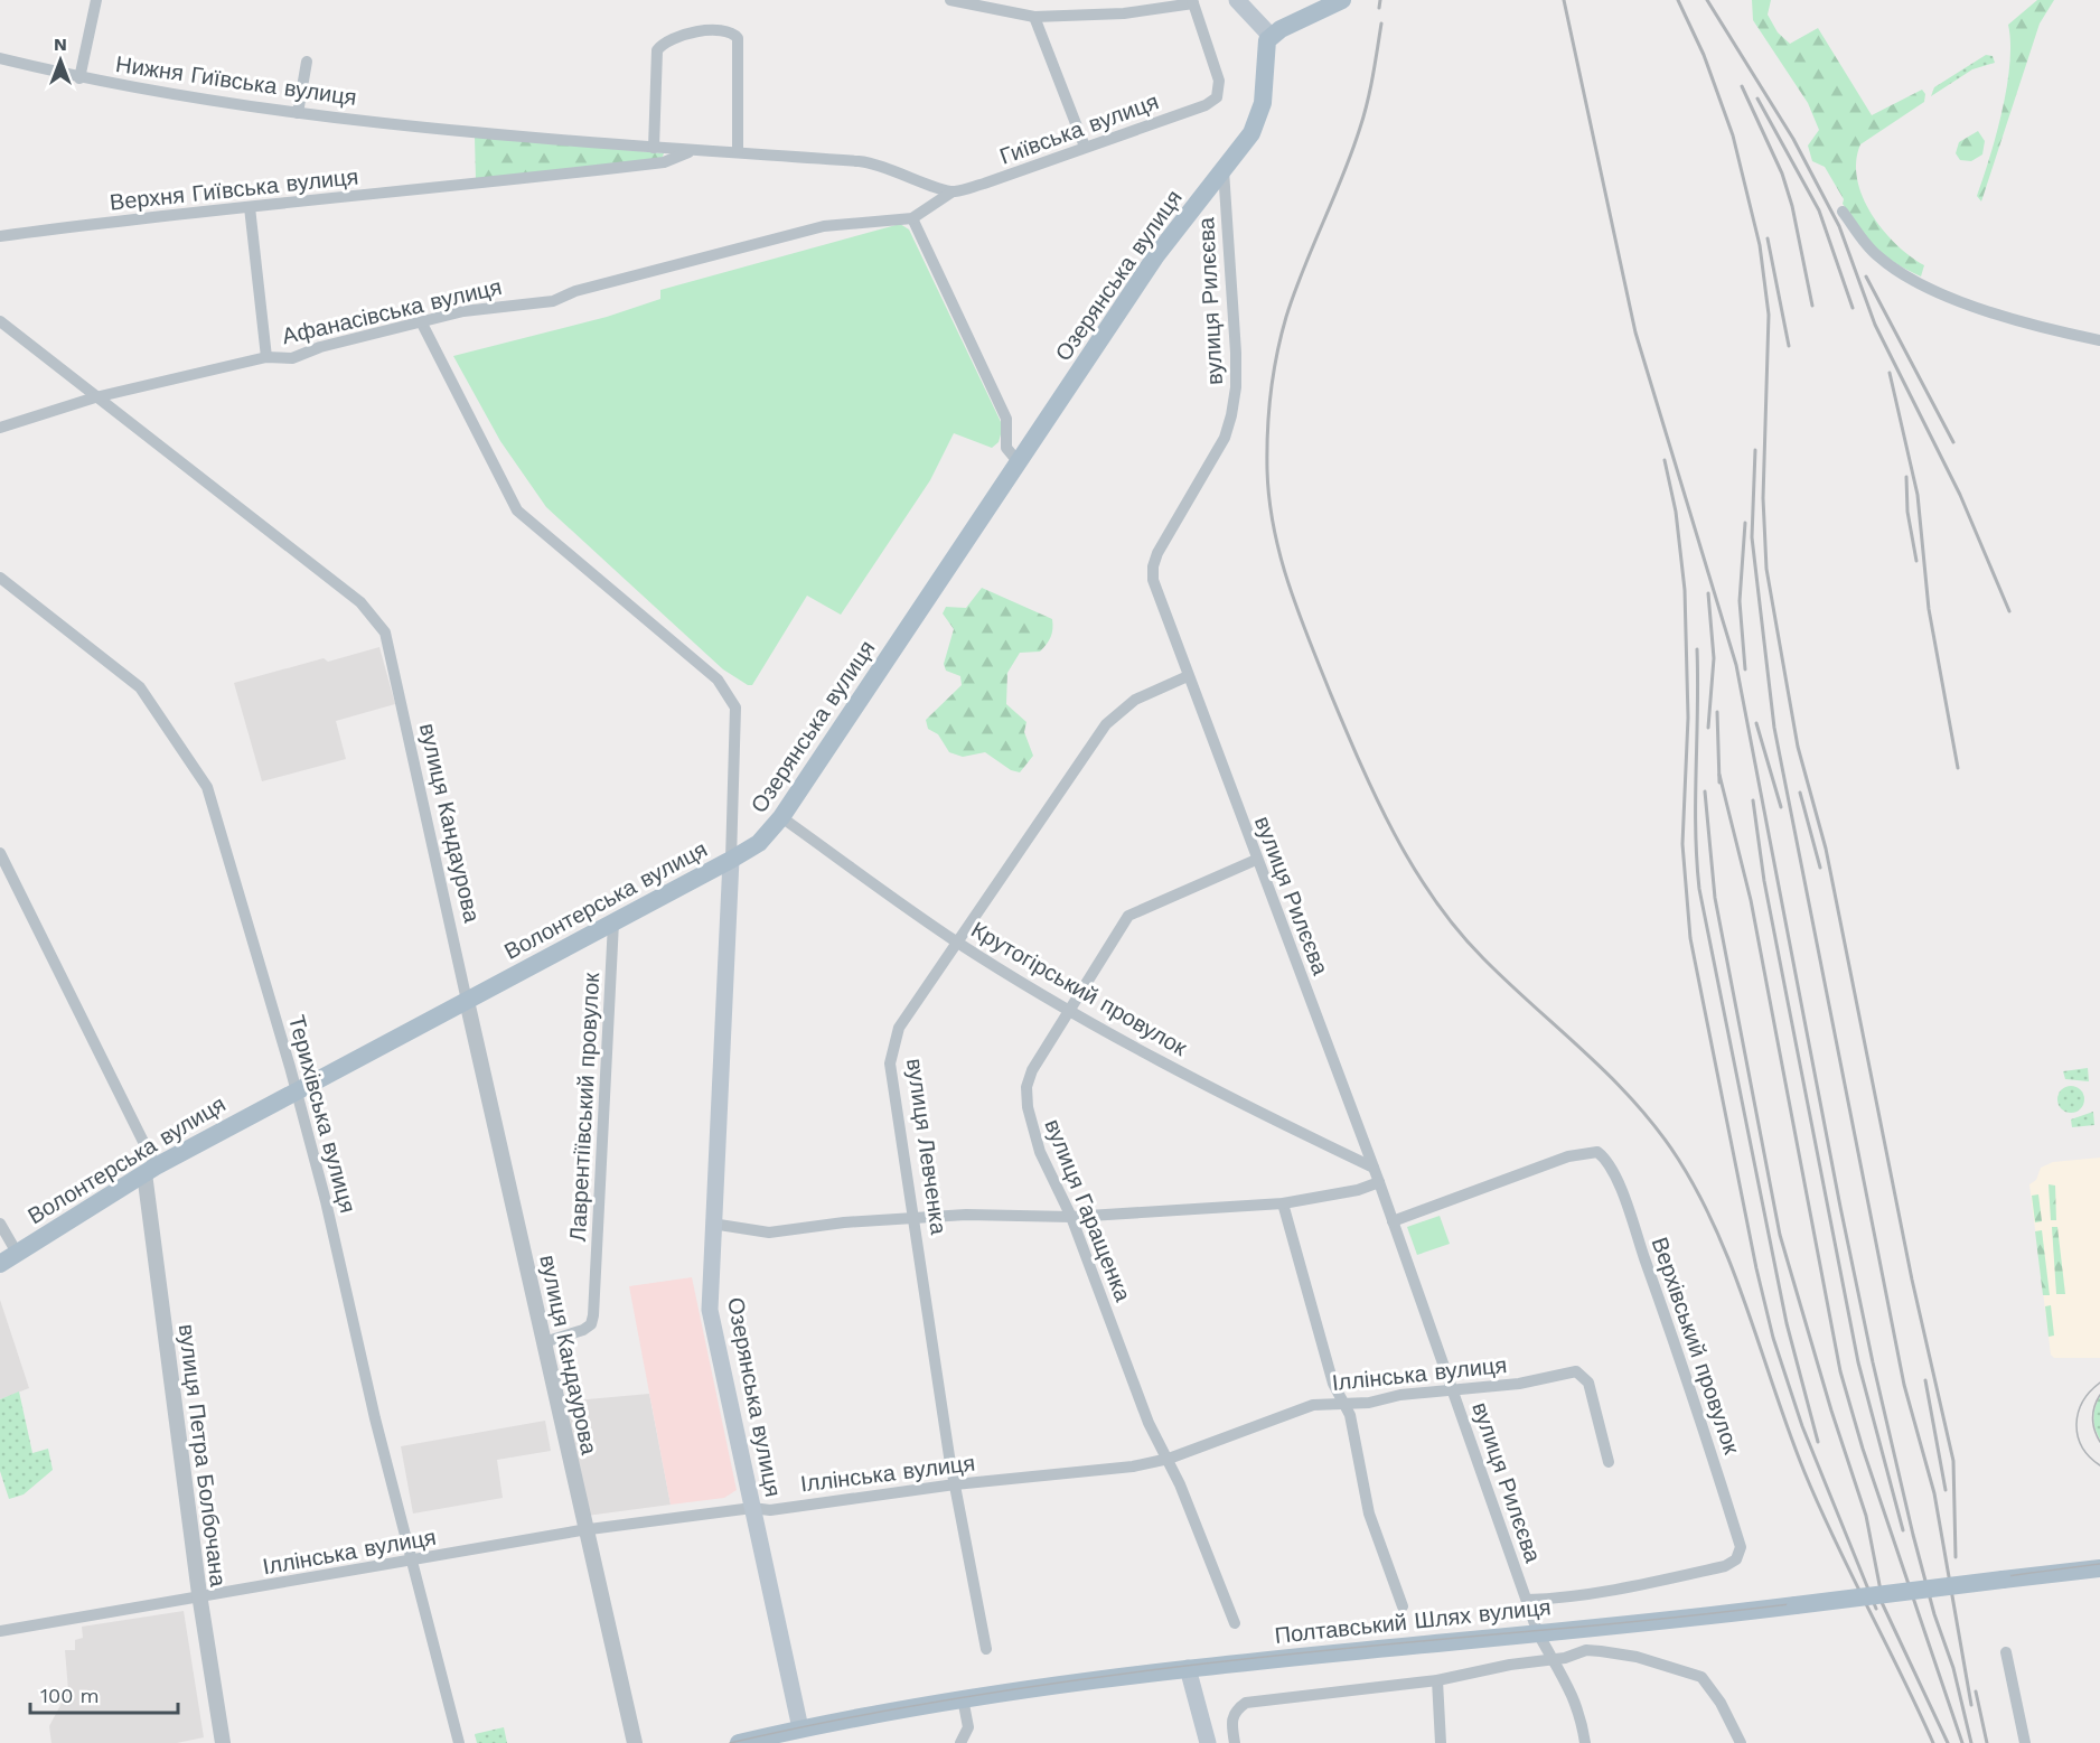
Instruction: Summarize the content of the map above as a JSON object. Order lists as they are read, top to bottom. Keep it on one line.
{"streets":{"main road":["Озерянська вулиця","Волонтерська вулиця","Полтавський Шлях вулиця"],"street":["Нижня Гиївська вулиця","Гиївська вулиця","Верхня Гиївська вулиця","вулиця Рилєєва","Афанасівська вулиця","вулиця Кандаурова","Крутогірський провулок","Лаврентіївський провулок","Терихівська вулиця","вулиця Левченка","вулиця Гаращенка","Верхівський провулок","Іллінська вулиця","вулиця Петра Болбочана"]},"crossings":[["Гиївська вулиця","Афанасівська вулиця"],["Озерянська вулиця","вулиця Рилєєва"],["Озерянська вулиця","Волонтерська вулиця"],["Озерянська вулиця","Крутогірський провулок"],["Озерянська вулиця","Іллінська вулиця"],["Озерянська вулиця","Полтавський Шлях вулиця"],["вулиця Рилєєва","Крутогірський провулок"],["вулиця Рилєєва","вулиця Левченка"],["вулиця Рилєєва","вулиця Гаращенка"],["вулиця Рилєєва","Верхівський провулок"],["вулиця Рилєєва","Іллінська вулиця"],["вулиця Рилєєва","Полтавський Шлях вулиця"],["Афанасівська вулиця","вулиця Кандаурова"],["Афанасівська вулиця","Волонтерська вулиця"],["вулиця Кандаурова","Волонтерська вулиця"],["вулиця Кандаурова","Лаврентіївський провулок"],["вулиця Кандаурова","Іллінська вулиця"],["Волонтерська вулиця","Лаврентіївський провулок"],["Волонтерська вулиця","Терихівська вулиця"],["Волонтерська вулиця","вулиця Петра Болбочана"],["Крутогірський провулок","вулиця Левченка"],["Крутогірський провулок","вулиця Гаращенка"],["Терихівська вулиця","Іллінська вулиця"],["вулиця Левченка","Іллінська вулиця"],["вулиця Гаращенка","Іллінська вулиця"],["Іллінська вулиця","вулиця Петра Болбочана"]],"scale_bar":"100 m","north":"top"}
